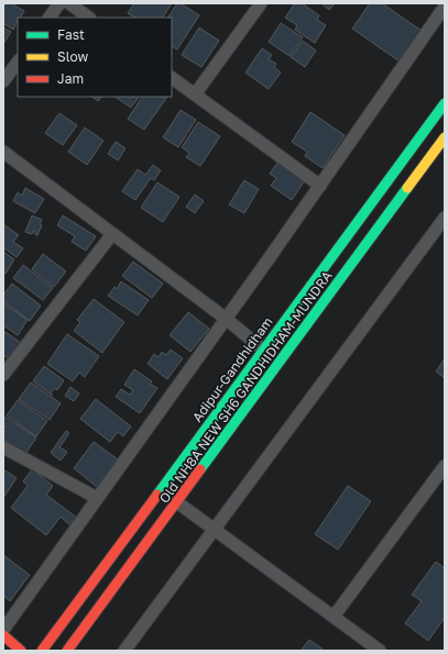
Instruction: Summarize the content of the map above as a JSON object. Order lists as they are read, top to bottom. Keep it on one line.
{"streets":{"main road":["Adipur-Gandhidham","Old NH8A NEW SH6 GANDHIDHAM-MUNDRA"]},"legend":["Fast","Slow","Jam"]}
